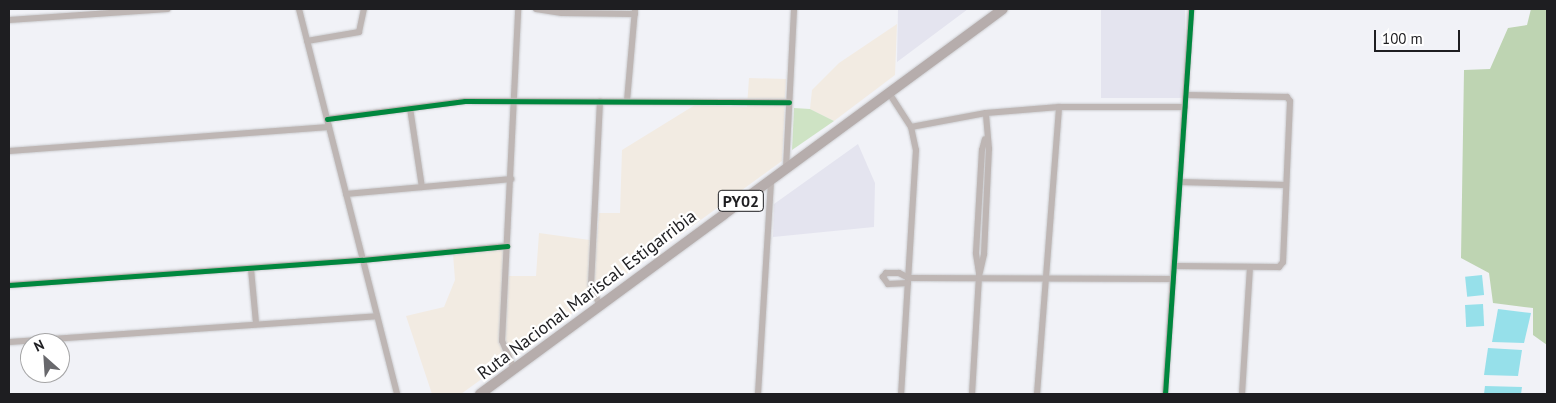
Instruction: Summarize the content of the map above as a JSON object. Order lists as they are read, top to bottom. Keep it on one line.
{"streets":{"main road":["PY02","Ruta Nacional Mariscal Estigarribia"]},"scale_bar":"100 m","north":"top left"}
